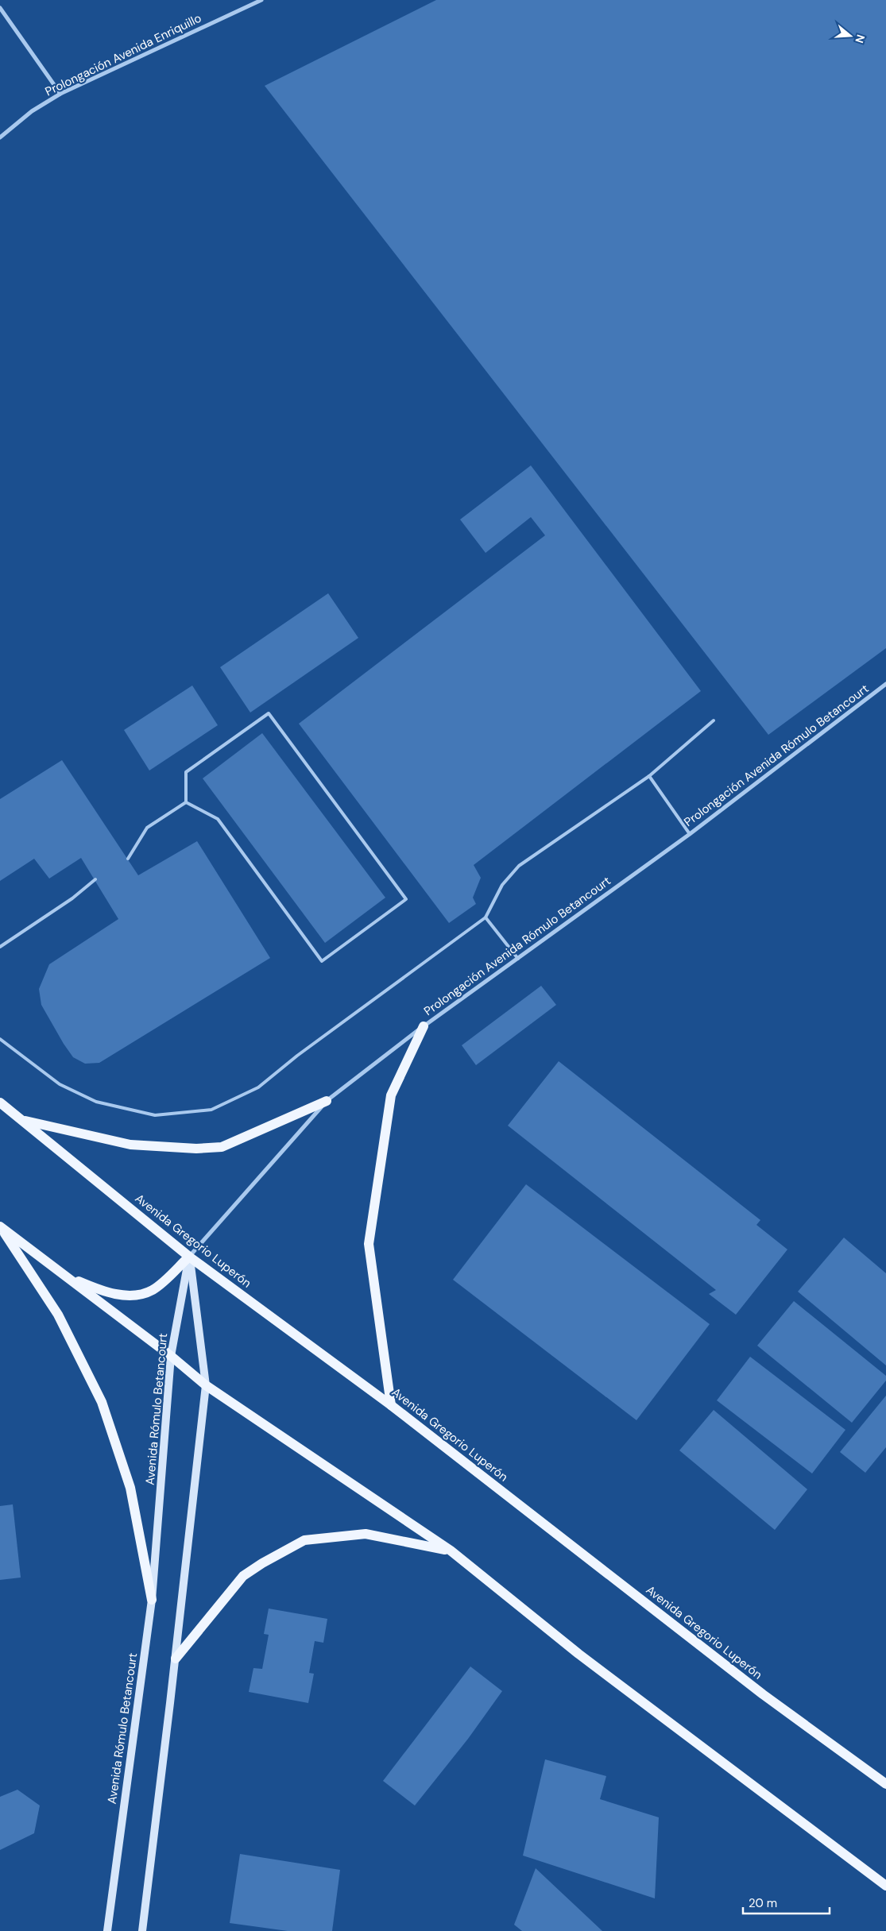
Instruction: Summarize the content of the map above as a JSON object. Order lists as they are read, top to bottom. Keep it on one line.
{"streets":{"main road":["Avenida Gregorio Luperón","Avenida Rómulo Betancourt"],"street":["Prolongación Avenida Enriquillo","Prolongación Avenida Rómulo Betancourt"]},"crossings":[["Prolongación Avenida Rómulo Betancourt","Avenida Gregorio Luperón"],["Prolongación Avenida Rómulo Betancourt","Avenida Rómulo Betancourt"],["Avenida Gregorio Luperón","Avenida Rómulo Betancourt"]],"scale_bar":"20 m","north":"right"}
